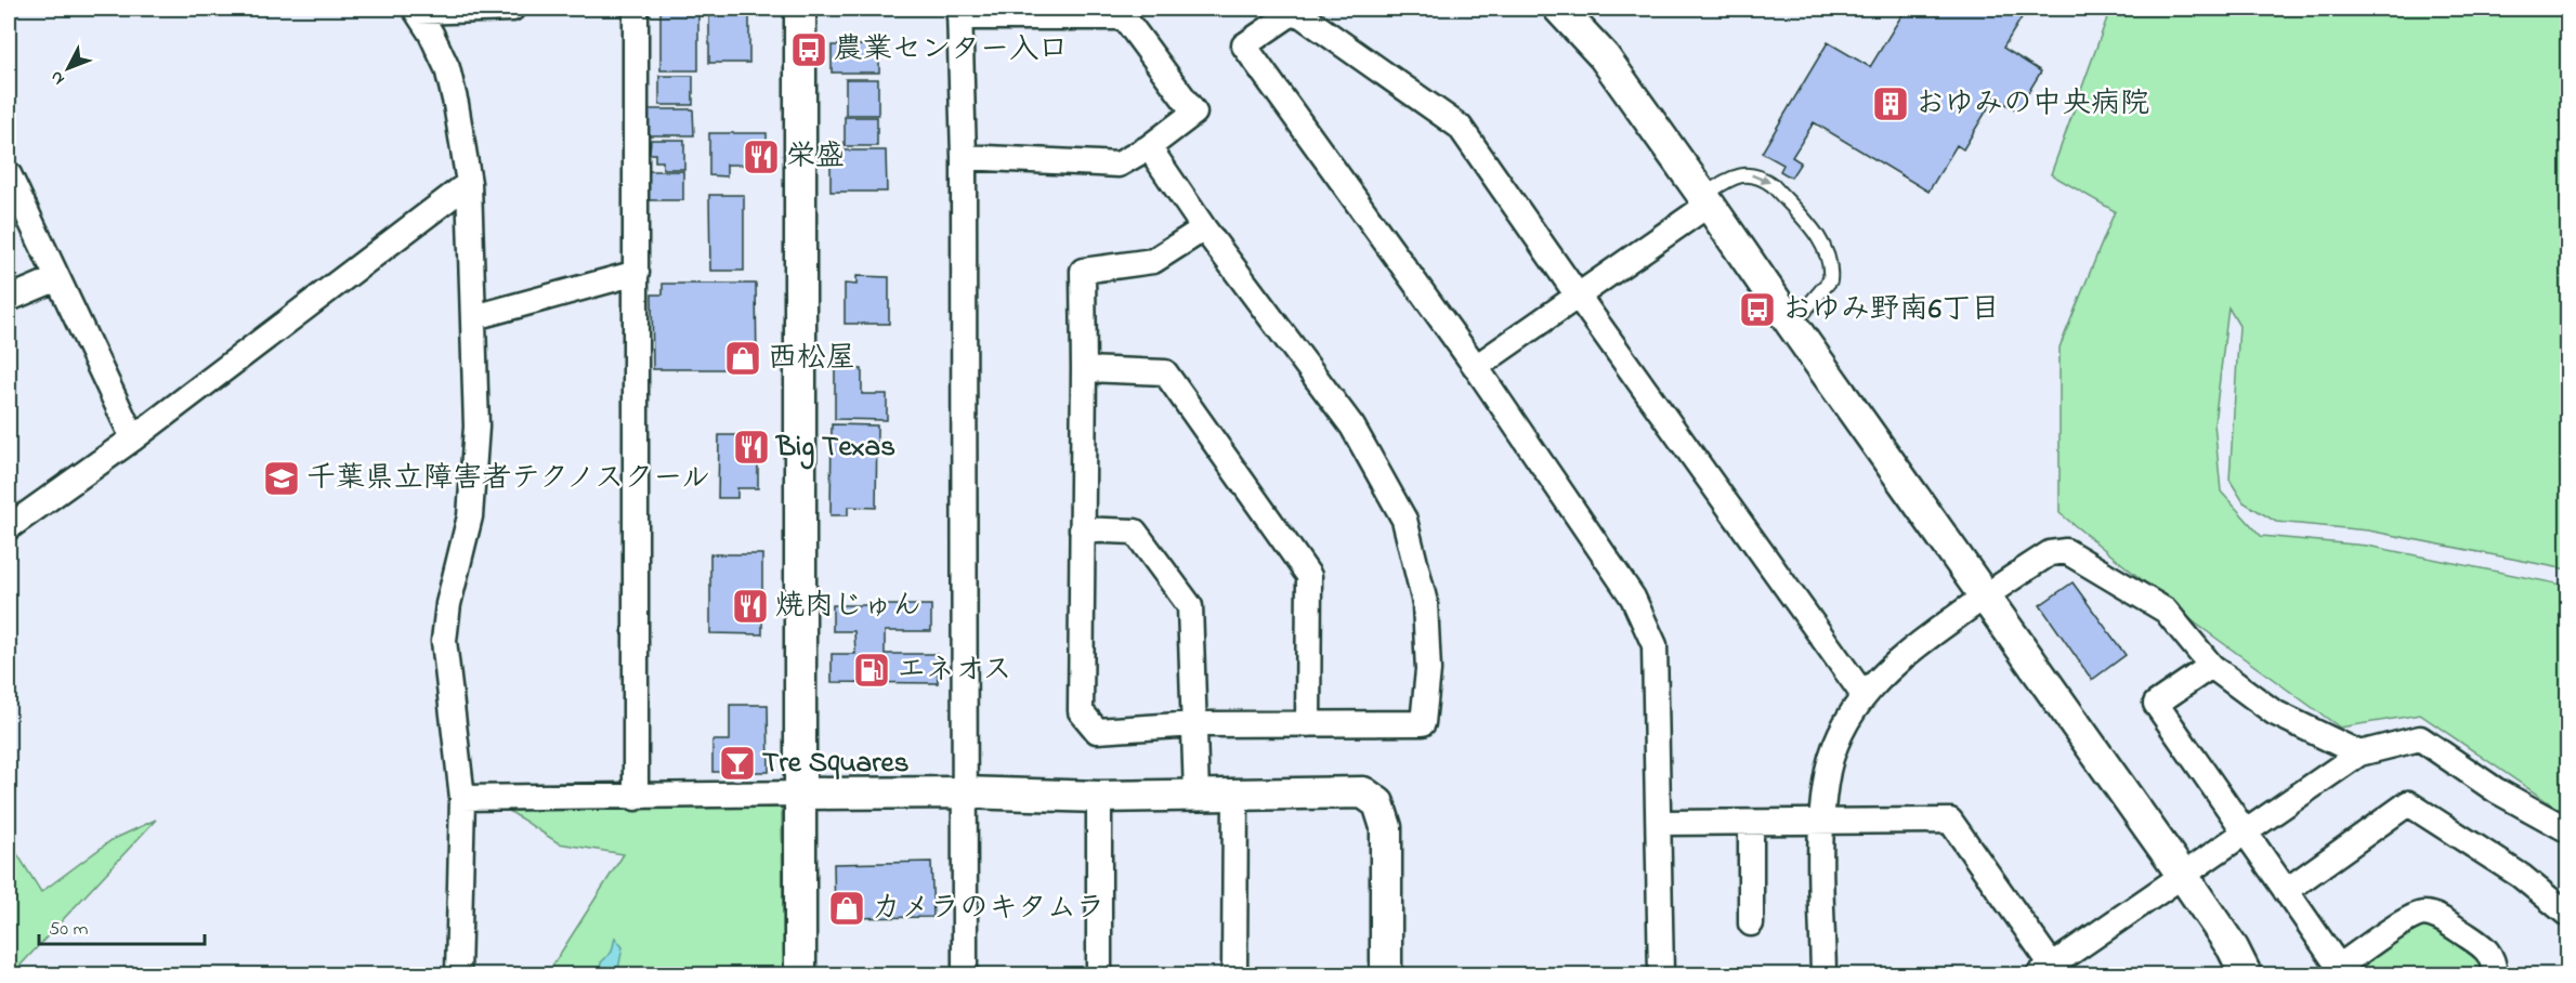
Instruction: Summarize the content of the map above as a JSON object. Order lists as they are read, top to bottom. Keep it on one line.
{"places":{"bus stop":["農業センター入口","おゆみ野南6丁目"],"building":["おゆみの中央病院"],"restaurant":["栄盛","Big Texas","焼肉じゅん"],"shop":["西松屋","カメラのキタムラ"],"school or university":["千葉県立障害者テクノスクール"],"fuel station":["エネオス"],"bar":["Tre Squares"]},"scale_bar":"50 m","north":"bottom left"}
